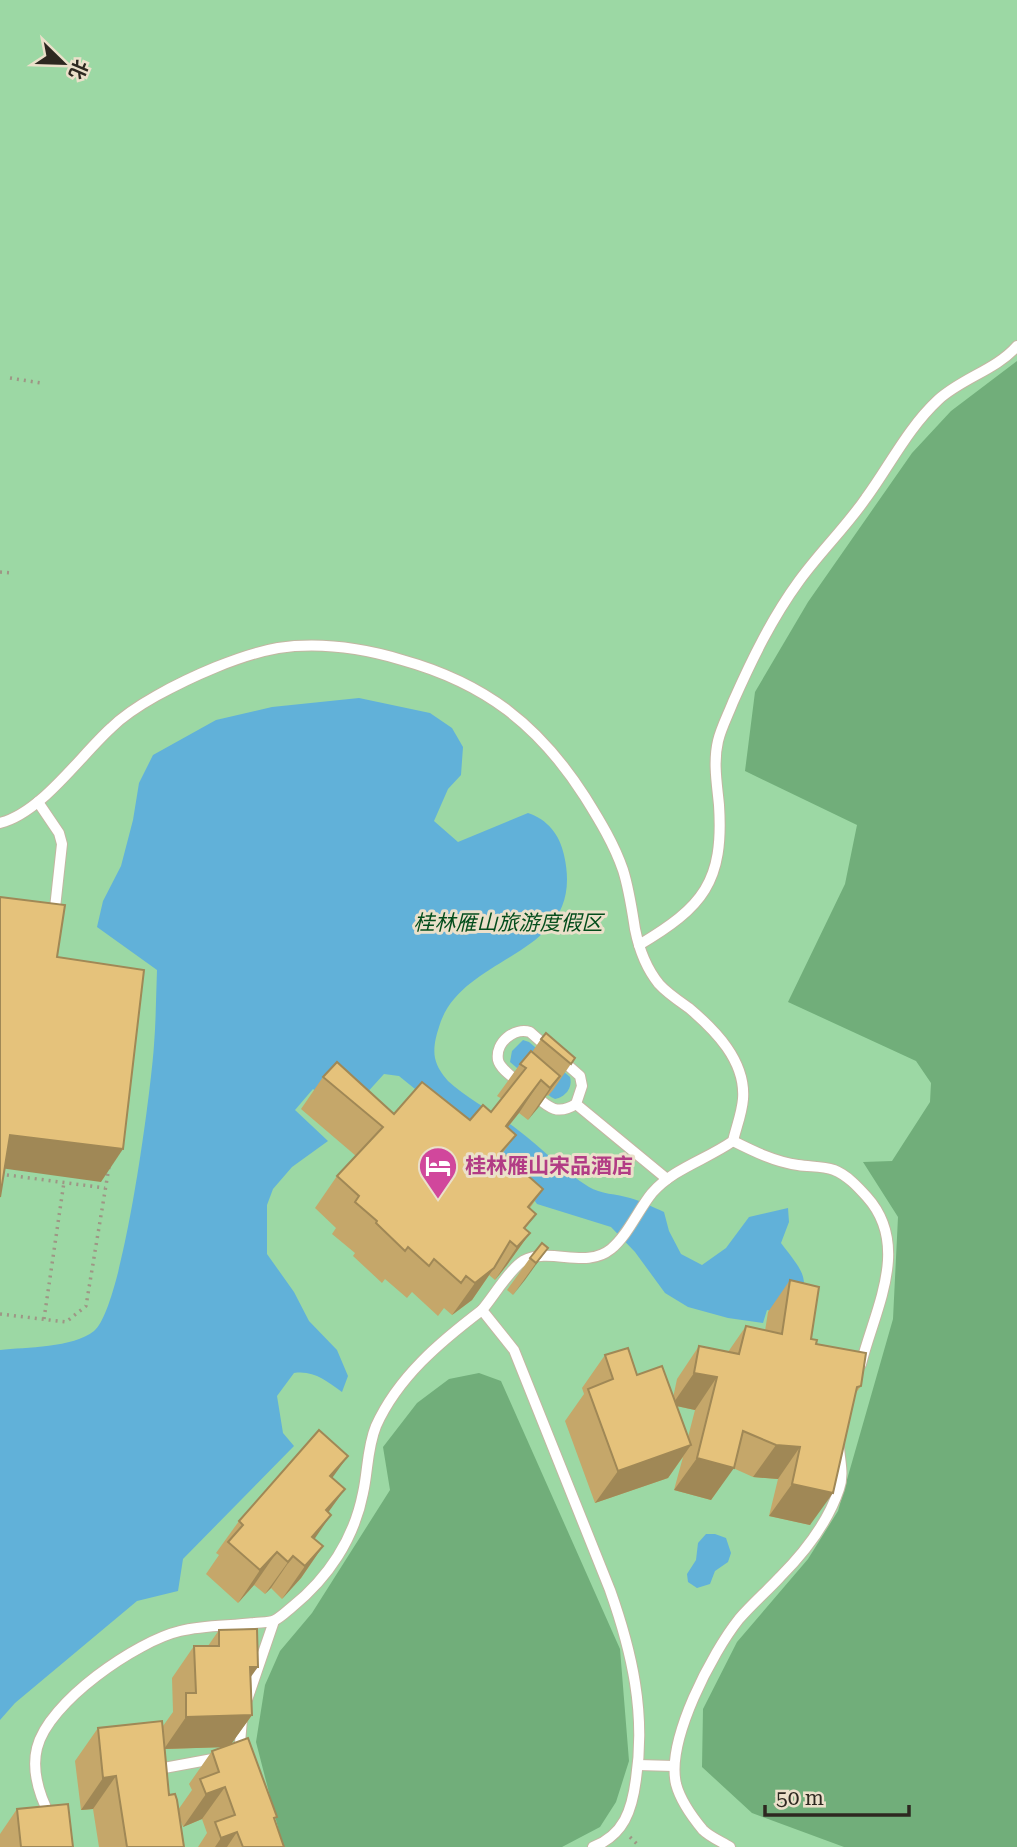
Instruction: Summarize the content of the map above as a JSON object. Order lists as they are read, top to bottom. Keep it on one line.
{"parks":["桂林雁山旅游度假区"],"places":{"hotel":["桂林雁山宋品酒店"]},"scale_bar":"50 m","north":"bottom right"}
